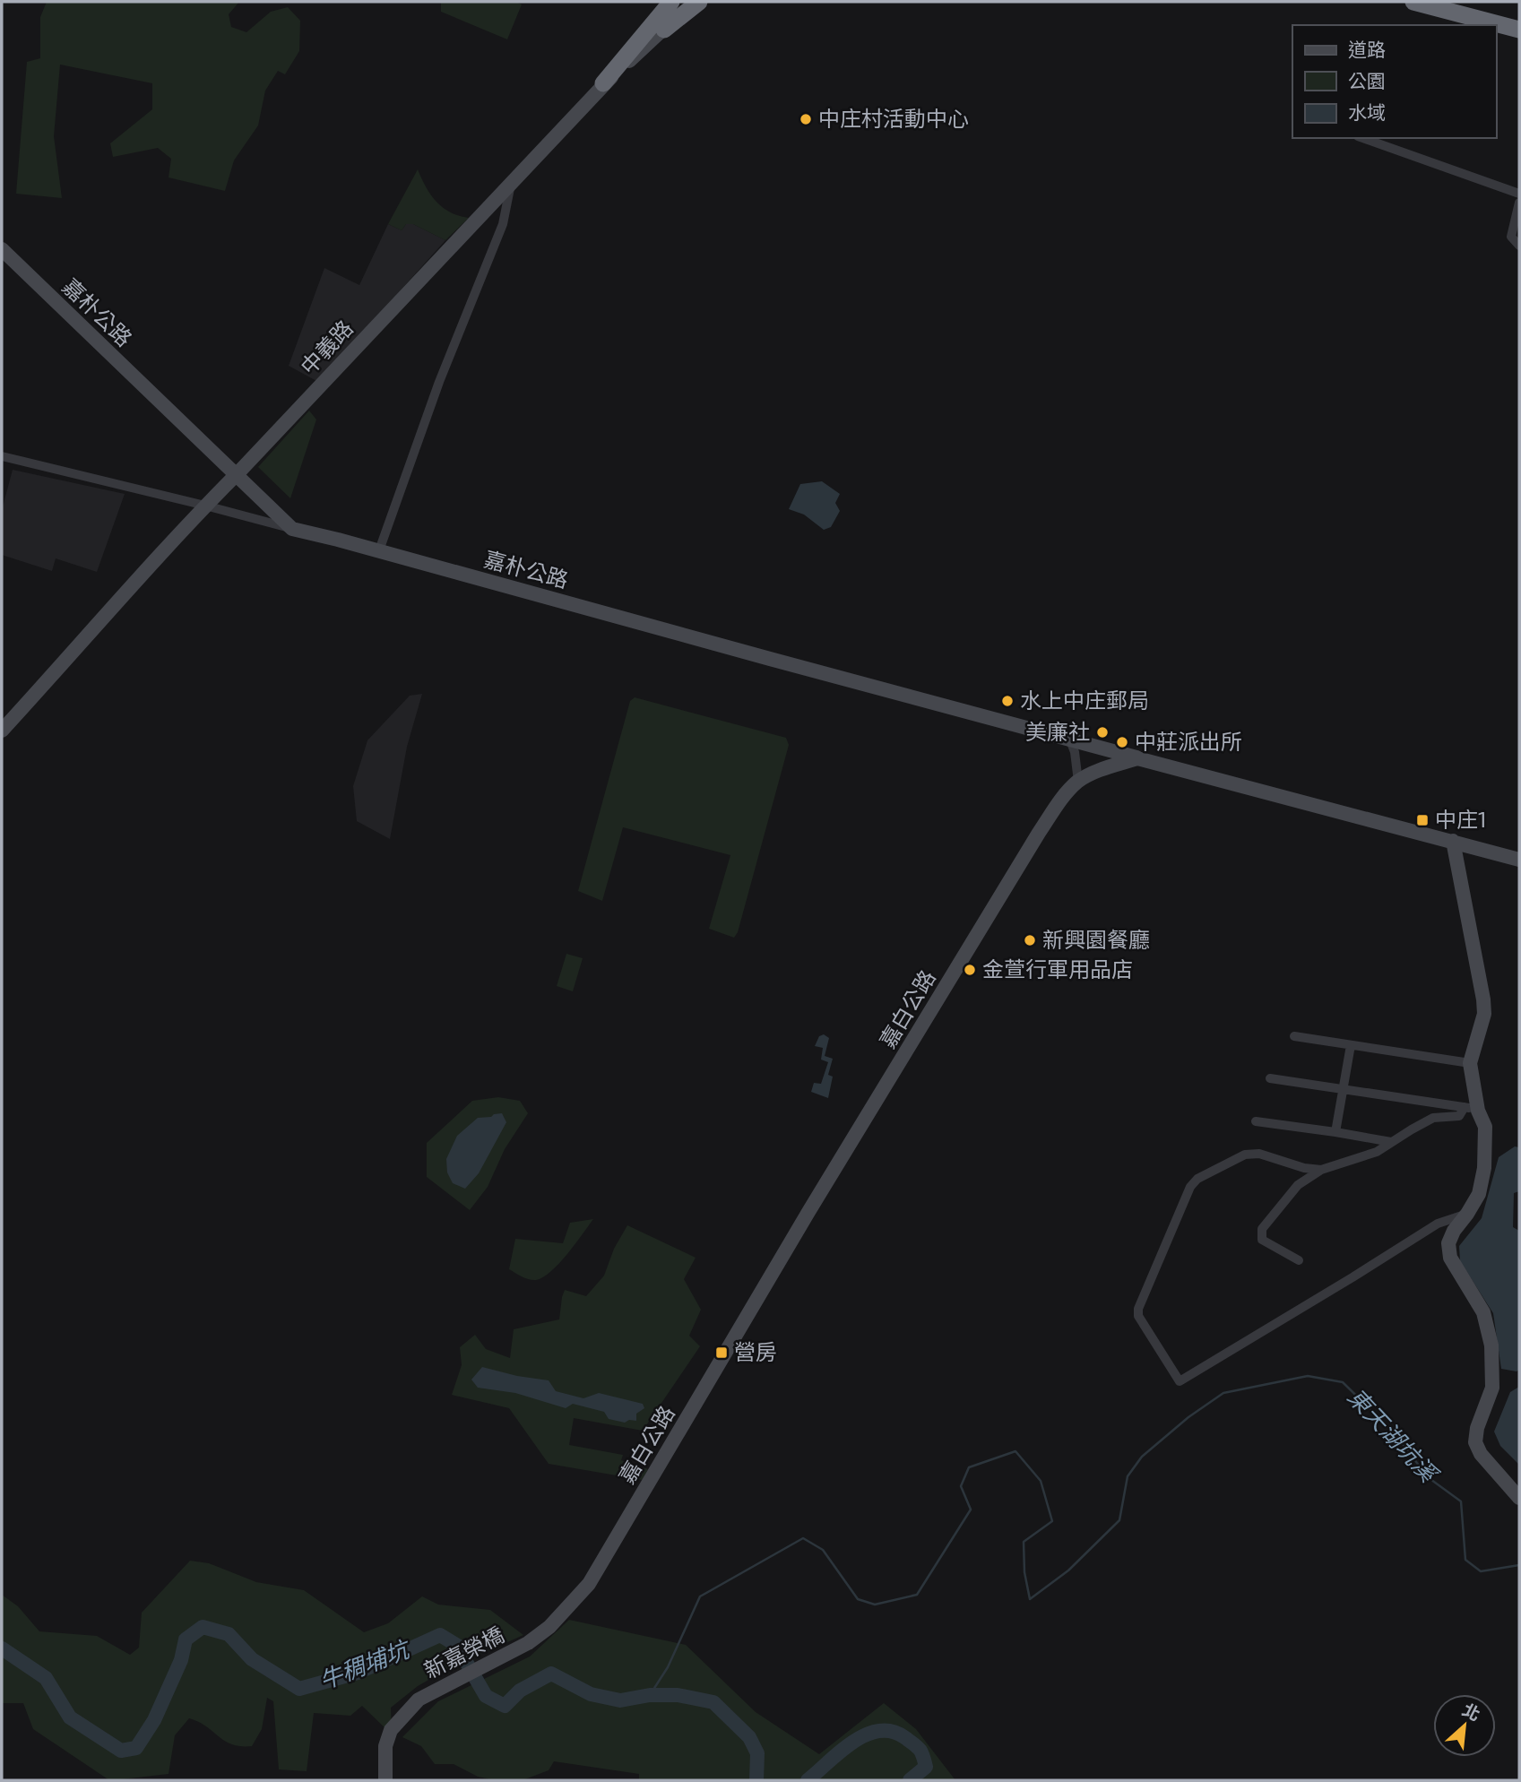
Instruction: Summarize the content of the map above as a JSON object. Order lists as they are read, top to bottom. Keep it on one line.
{"streets":{"main road":["嘉朴公路","中義路","嘉白公路","新嘉榮橋"]},"crossings":[["嘉朴公路","中義路"],["嘉朴公路","嘉白公路"],["嘉白公路","新嘉榮橋"]],"water":["東天湖坑溪","牛稠埔坑"],"places":{"other":["中庄村活動中心","水上中庄郵局","美廉社","中莊派出所","新興園餐廳","金萱行軍用品店"],"transit":["中庄1","營房"]},"legend":["道路","公園","水域"],"north":"top right"}
